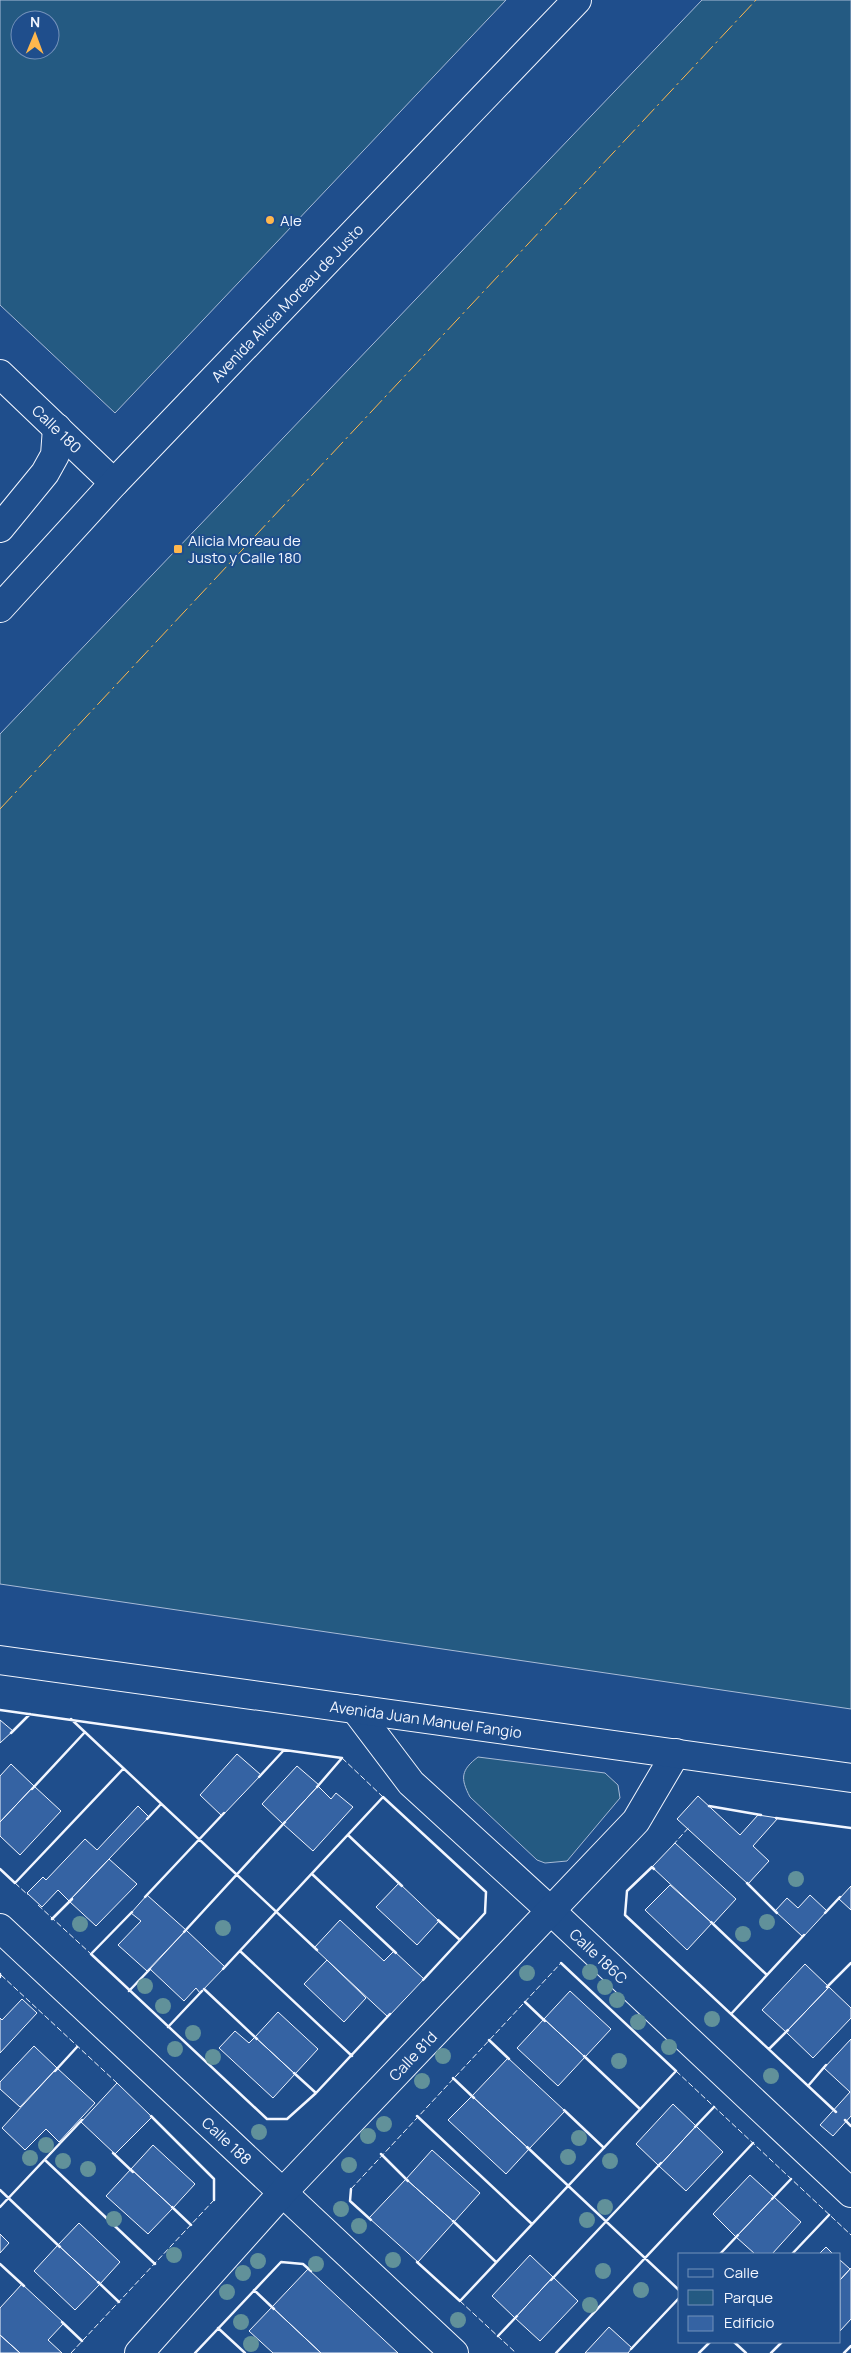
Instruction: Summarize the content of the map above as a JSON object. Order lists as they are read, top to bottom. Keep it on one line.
{"streets":{"street":["Avenida Alicia Moreau de Justo","Calle 180","Avenida Juan Manuel Fangio","Calle 186C","Calle 81d","Calle 188"]},"crossings":[["Avenida Alicia Moreau de Justo","Calle 180"],["Avenida Juan Manuel Fangio","Calle 186C"],["Avenida Juan Manuel Fangio","Calle 81d"],["Calle 186C","Calle 81d"],["Calle 81d","Calle 188"]],"places":{"other":["Ale"],"transit":["Alicia Moreau de Justo y Calle 180"]},"legend":["Calle","Parque","Edificio"],"north":"top"}
